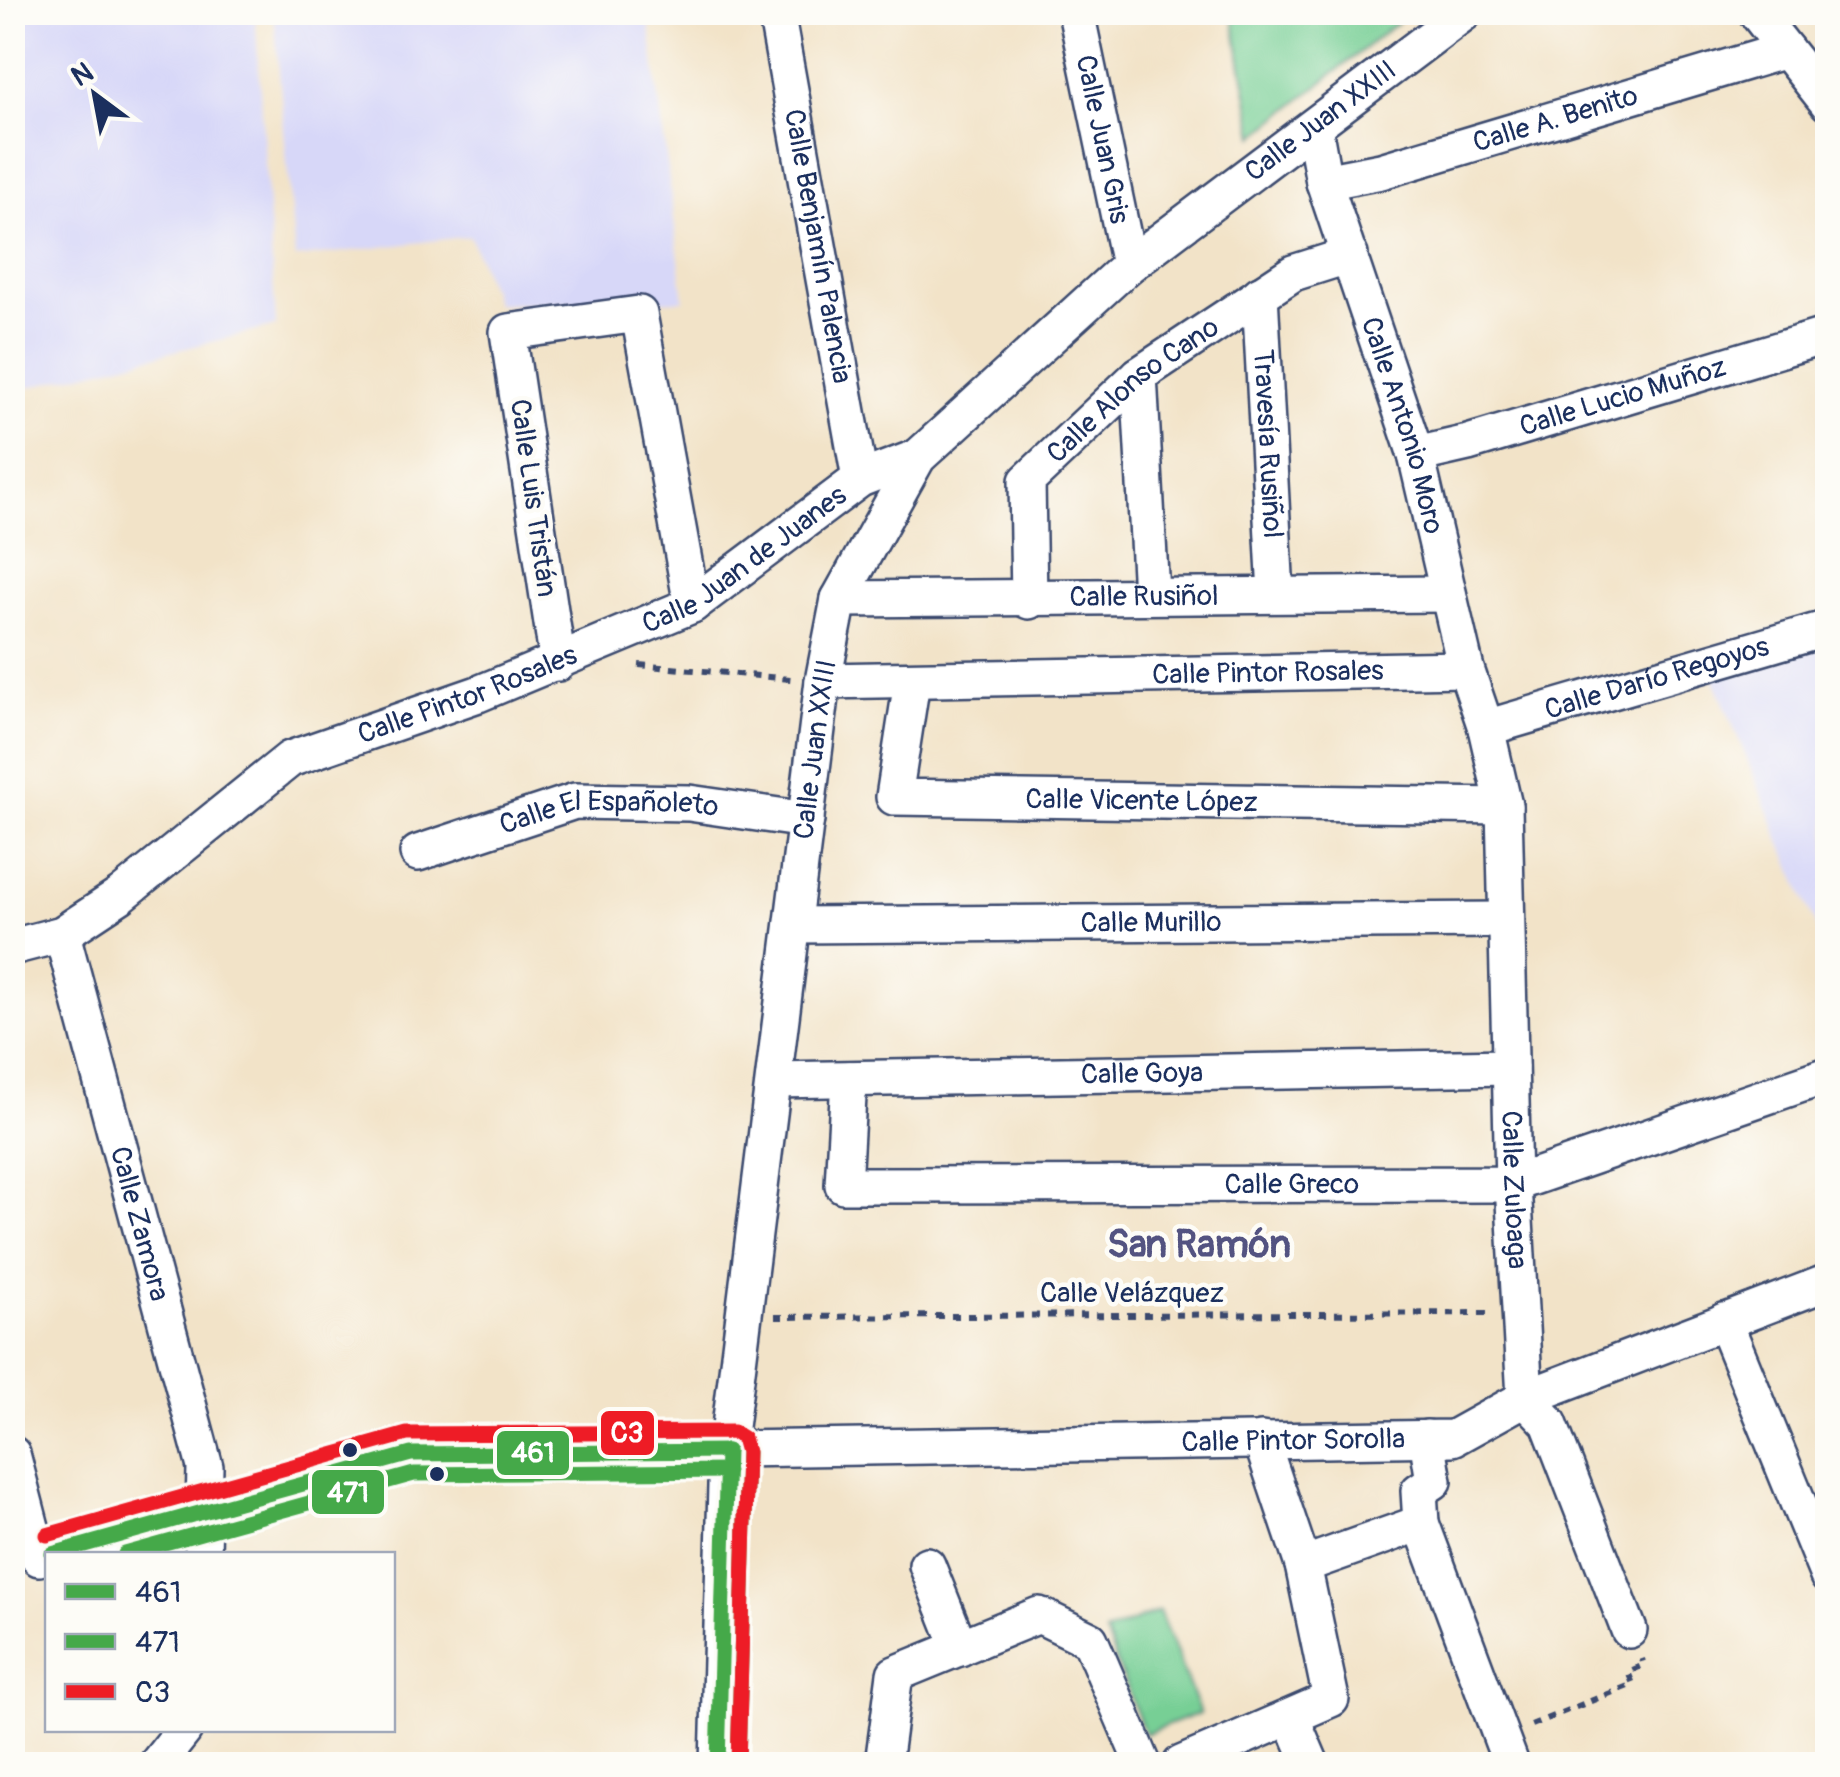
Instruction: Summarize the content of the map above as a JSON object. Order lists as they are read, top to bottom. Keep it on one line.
{"streets":{"street":["Calle A. Benito","Calle Juan XXIII","Calle Juan Gris","Calle Benjamín Palencia","Calle Alonso Cano","Calle Lucio Muñoz","Calle Antonio Moro","Travesía Rusiñol","Calle Luis Tristán","Calle Juan de Juanes","Calle Rusiñol","Calle Pintor Rosales","Calle Darío Regoyos","Calle Vicente López","Calle El Españoleto","Calle Murillo","Calle Goya","Calle Greco","Calle Zuloaga","Calle Zamora","Calle Pintor Sorolla"],"path":["Calle Velázquez"]},"crossings":[["Calle A. Benito","Calle Antonio Moro"],["Calle Juan XXIII","Calle Juan Gris"],["Calle Juan XXIII","Calle Antonio Moro"],["Calle Juan XXIII","Calle Juan de Juanes"],["Calle Juan XXIII","Calle Rusiñol"],["Calle Juan XXIII","Calle Pintor Rosales"],["Calle Juan XXIII","Calle El Españoleto"],["Calle Juan XXIII","Calle Murillo"],["Calle Juan XXIII","Calle Goya"],["Calle Juan XXIII","Calle Velázquez"],["Calle Juan XXIII","Calle Pintor Sorolla"],["Calle Benjamín Palencia","Calle Juan de Juanes"],["Calle Alonso Cano","Calle Antonio Moro"],["Calle Alonso Cano","Travesía Rusiñol"],["Calle Alonso Cano","Calle Rusiñol"],["Calle Lucio Muñoz","Calle Antonio Moro"],["Calle Antonio Moro","Calle Rusiñol"],["Calle Antonio Moro","Calle Pintor Rosales"],["Calle Antonio Moro","Calle Darío Regoyos"],["Calle Antonio Moro","Calle Zuloaga"],["Travesía Rusiñol","Calle Rusiñol"],["Calle Luis Tristán","Calle Juan de Juanes"],["Calle Luis Tristán","Calle Pintor Rosales"],["Calle Juan de Juanes","Calle Pintor Rosales"],["Calle Pintor Rosales","Calle Vicente López"],["Calle Pintor Rosales","Calle Zamora"],["Calle Darío Regoyos","Calle Zuloaga"],["Calle Vicente López","Calle Zuloaga"],["Calle Murillo","Calle Zuloaga"],["Calle Goya","Calle Greco"],["Calle Goya","Calle Zuloaga"],["Calle Greco","Calle Zuloaga"],["Calle Zuloaga","Calle Velázquez"],["Calle Zuloaga","Calle Pintor Sorolla"],["Calle Zamora","Calle Pintor Sorolla"]],"districts":["San Ramón"],"lines":["transit line C3","transit line 461","transit line 471"],"legend":["461","471","C3"],"north":"top left"}
